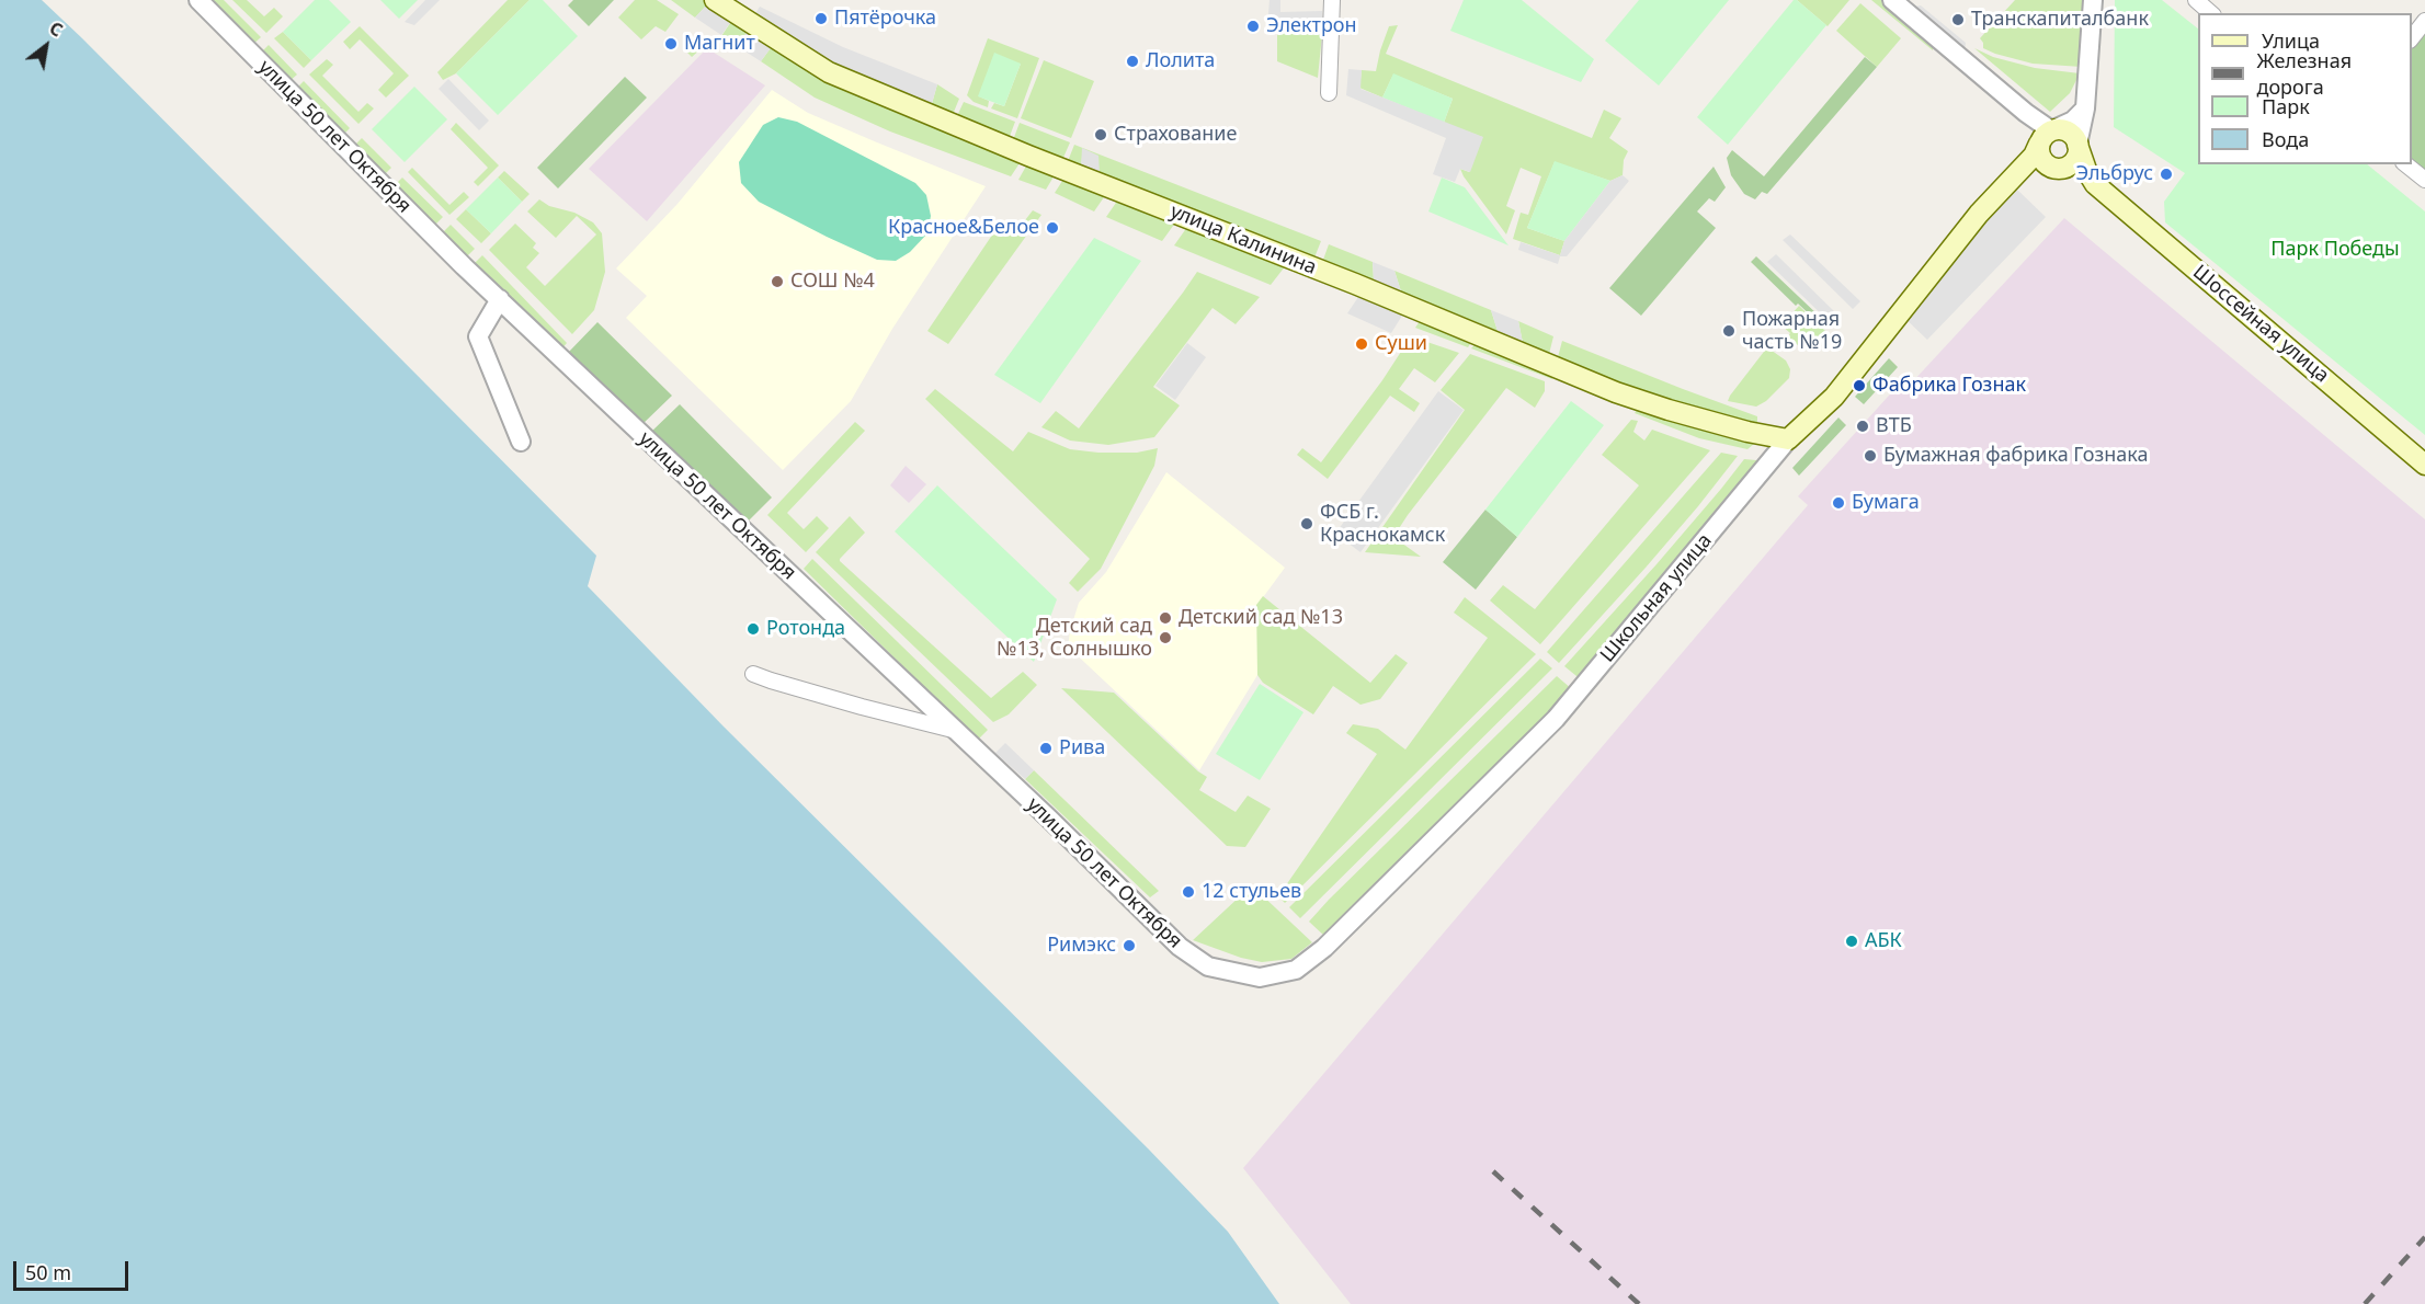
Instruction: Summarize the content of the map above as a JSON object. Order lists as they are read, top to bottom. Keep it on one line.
{"streets":{"main road":["улица Калинина","Шоссейная улица","Школьная улица"],"street":["улица 50 лет Октября"]},"crossings":[["улица 50 лет Октября","Школьная улица"],["улица Калинина","Школьная улица"]],"parks":["Парк Победы"],"places":["Пятёрочка","Транскапиталбанк","Электрон","Магнит","Лолита","Страхование","Эльбрус","Красное&Белое","СОШ №4","Пожарная часть №19","Суши","Фабрика Гознак","ВТБ","Бумажная фабрика Гознака","Бумага","ФСБ г. Краснокамск","Детский сад №13","Ротонда","Детский сад №13, Солнышко","Рива","12 стульев","АБК","Римэкс"],"legend":["Улица","Железная дорога","Парк","Вода"],"scale_bar":"50 m","north":"top right"}
